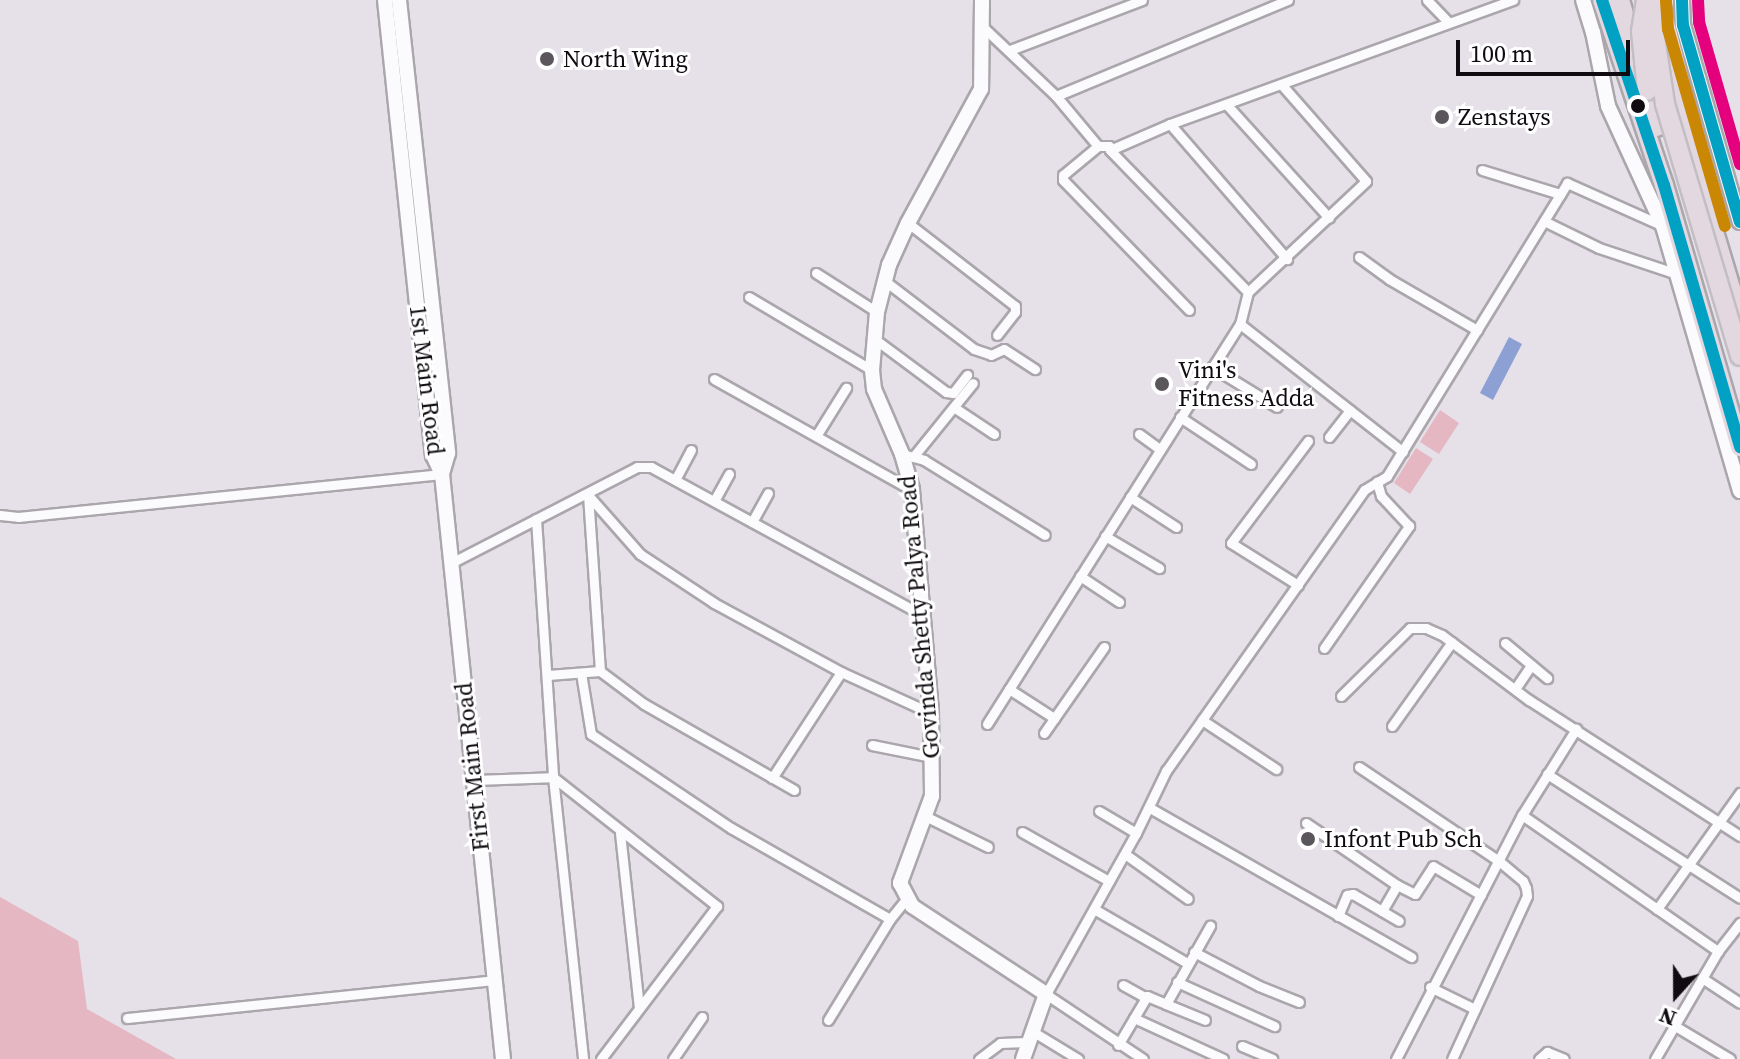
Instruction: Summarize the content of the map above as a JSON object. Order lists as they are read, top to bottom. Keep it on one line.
{"streets":{"street":["1st Main Road","Govinda Shetty Palya Road","First Main Road"]},"crossings":[["1st Main Road","First Main Road"]],"places":["North Wing","Zenstays","Vini's Fitness Adda","Infont Pub Sch"],"scale_bar":"100 m","north":"bottom"}
